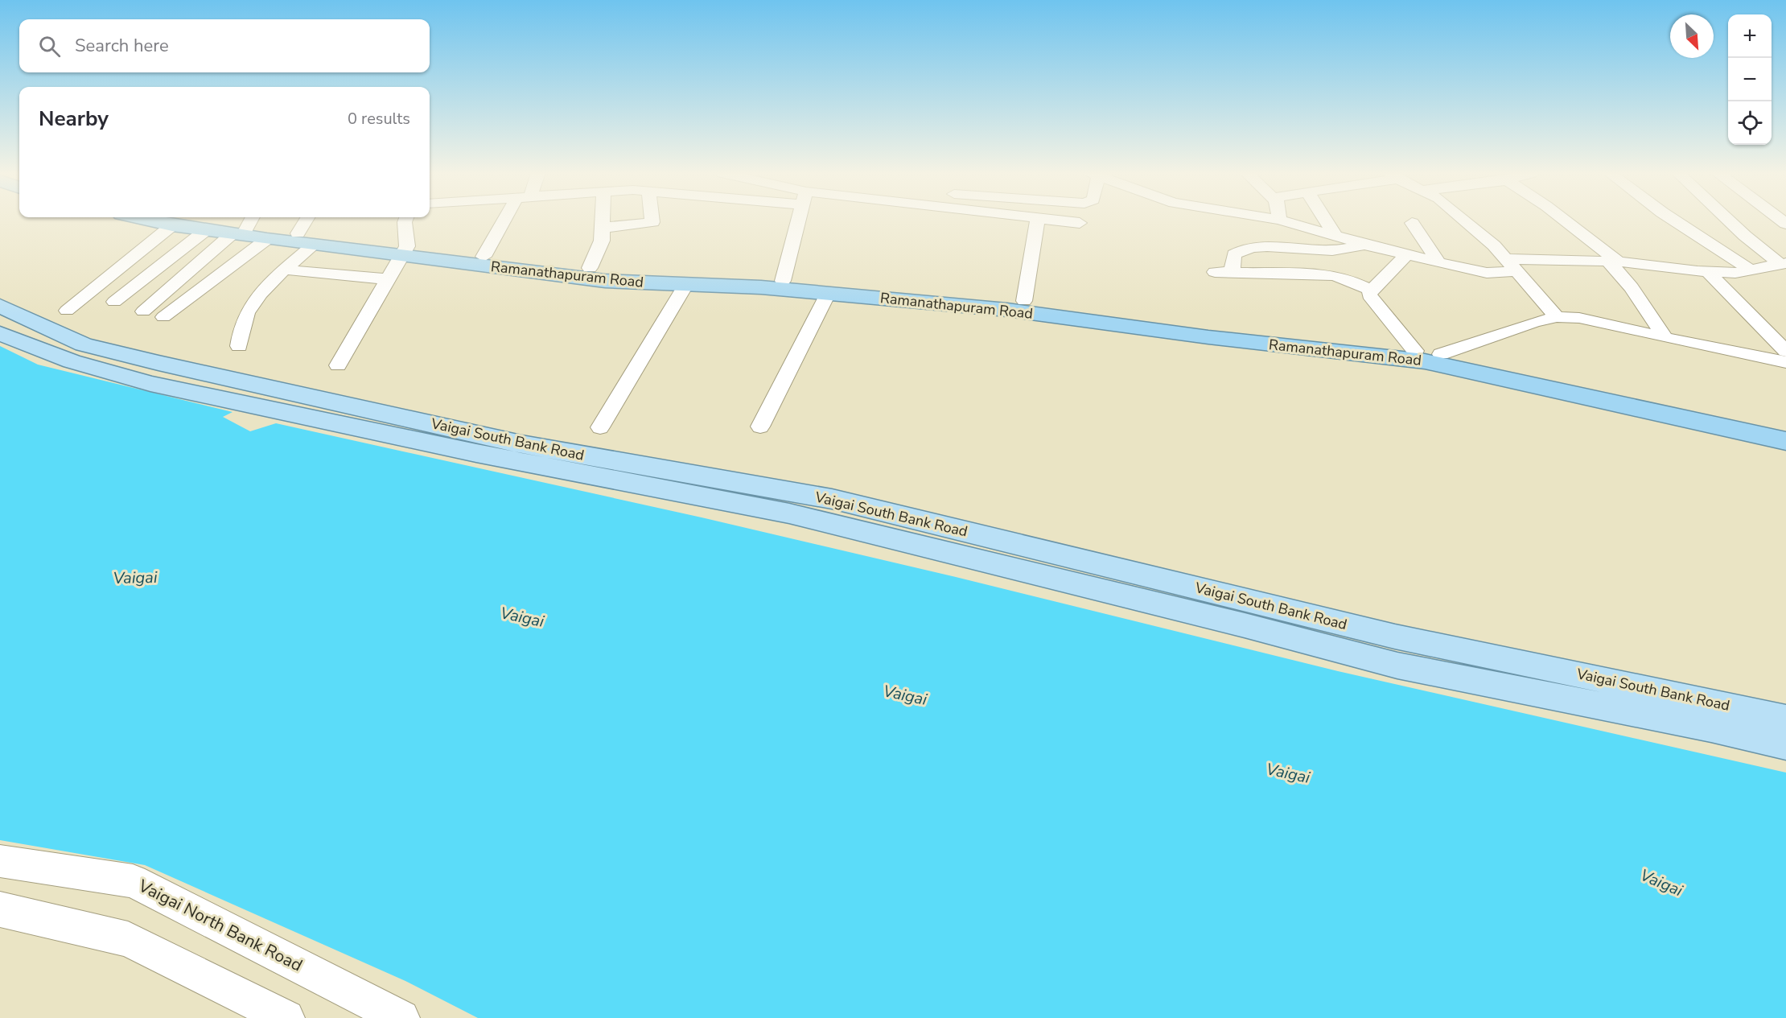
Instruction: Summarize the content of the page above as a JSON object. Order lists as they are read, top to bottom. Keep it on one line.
{"streets":{"highway":["Ramanathapuram Road"],"main road":["Vaigai South Bank Road"],"street":["Vaigai North Bank Road"]},"water":["Vaigai"],"north":"bottom right","page":{"map_buttons":["+","−"],"search":"Search here","heading":["Nearby","0 results"]}}
